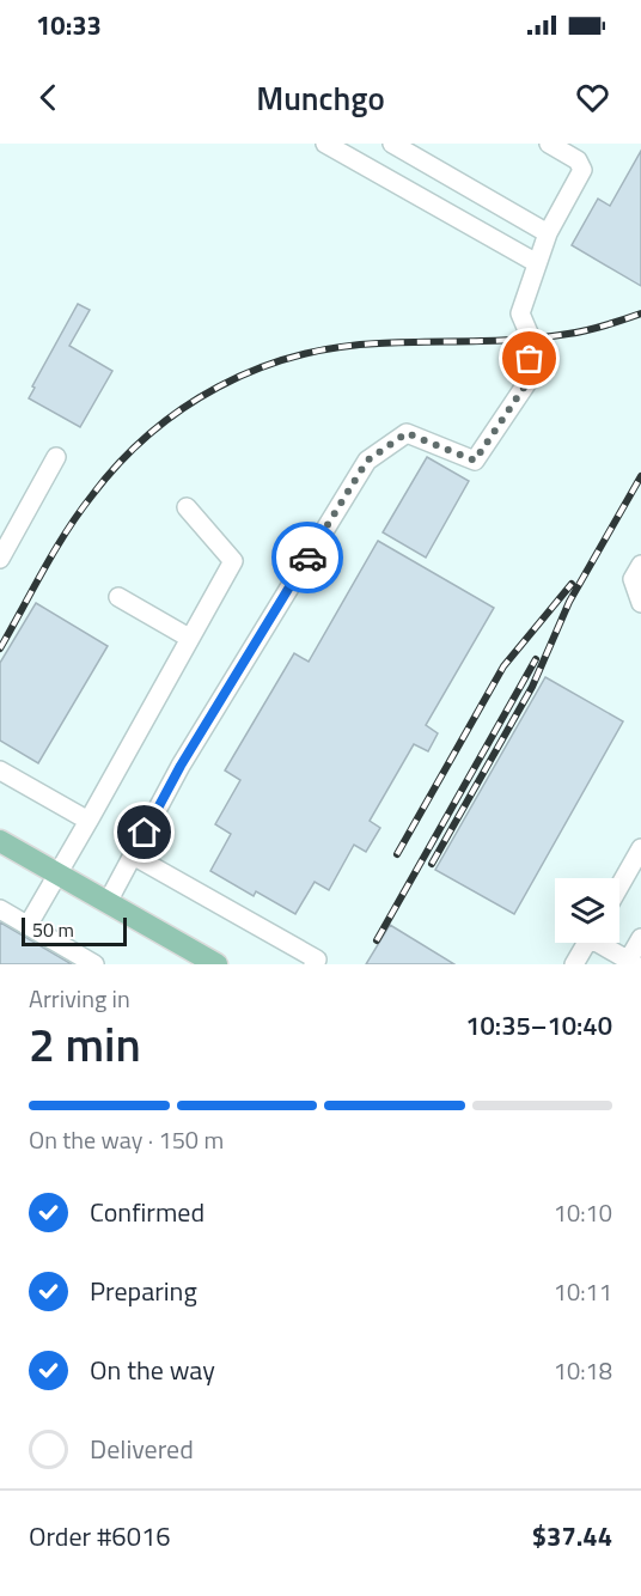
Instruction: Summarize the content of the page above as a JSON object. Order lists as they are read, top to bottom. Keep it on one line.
{"scale_bar":"50 m","page":{"status":"10:33","header":"Munchgo","scale":"50 m","heading":["2 min","Arriving in","10:35–10:40"],"panel":["Order #6016","$37.44"],"bar":"On the way · 150 m","list":[["Confirmed","10:10"],["Preparing","10:11"],["On the way","10:18"],"Delivered"]}}
